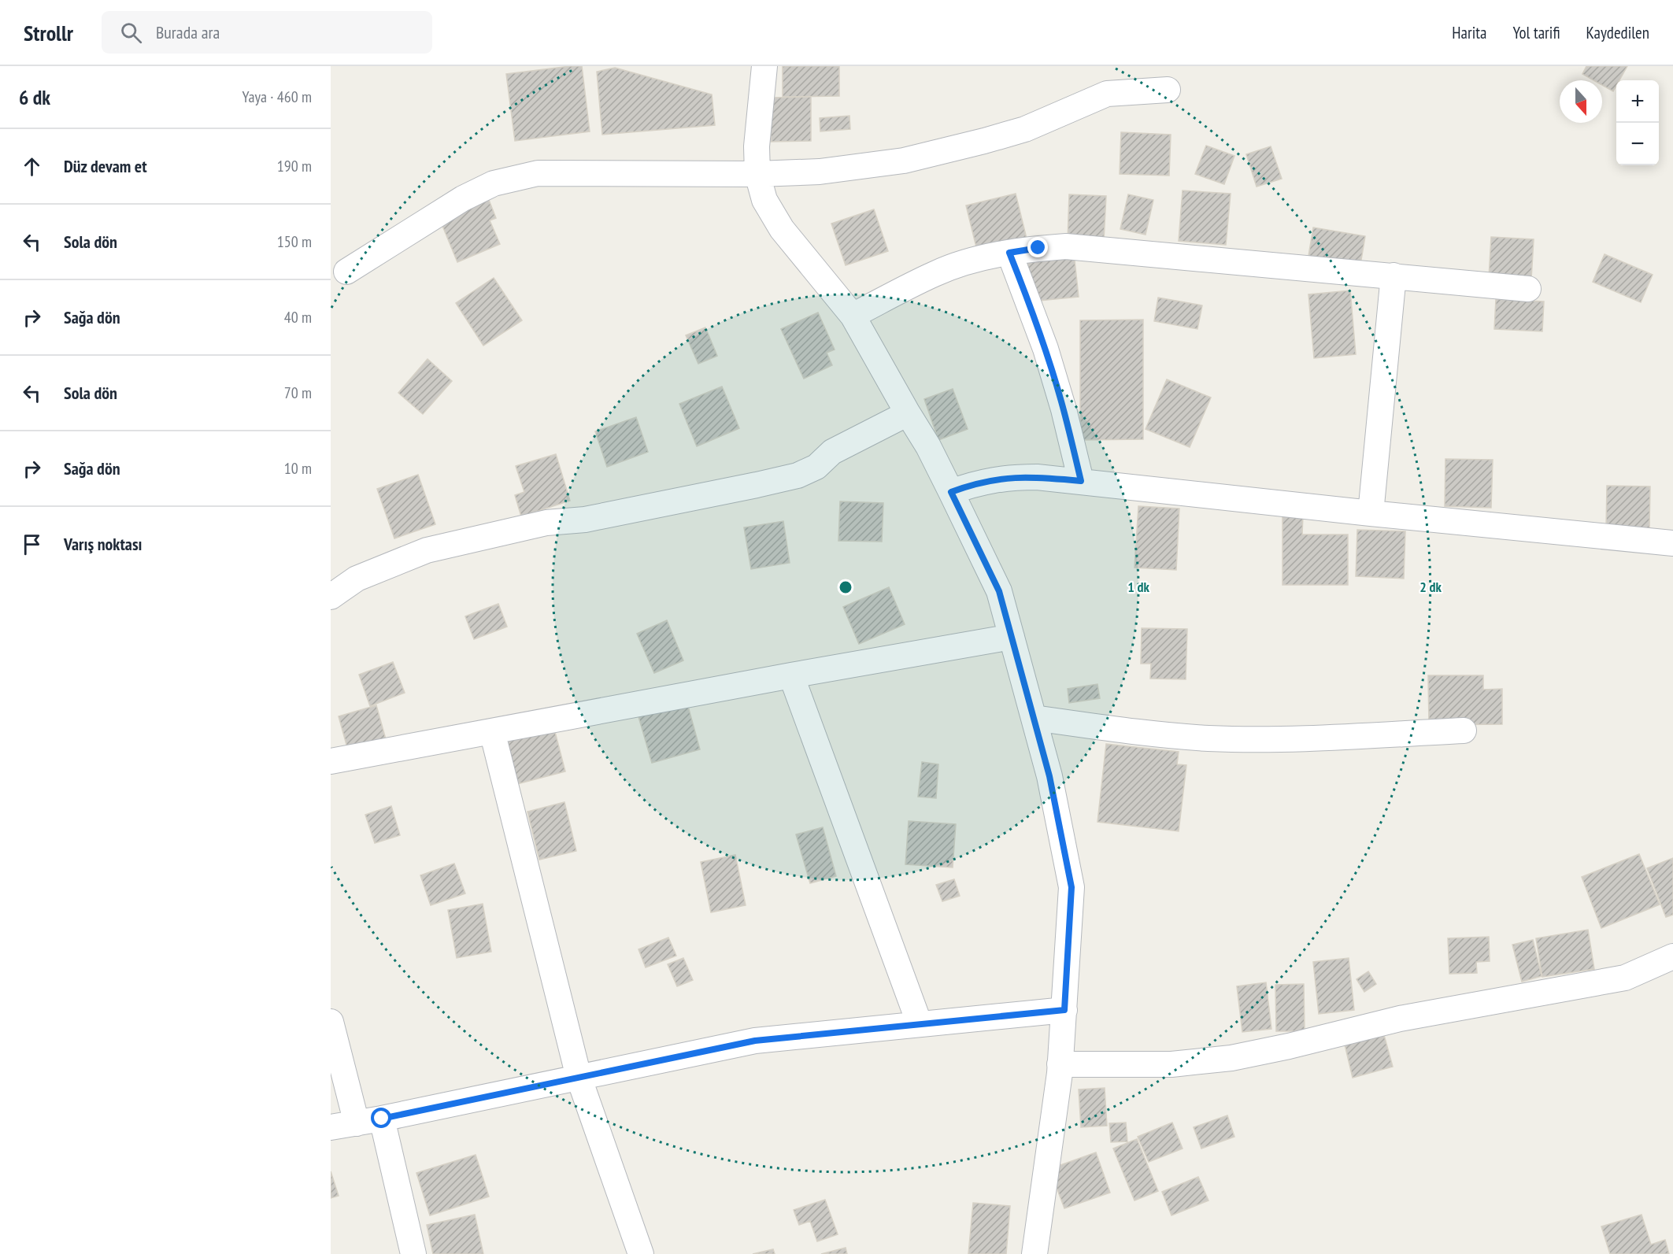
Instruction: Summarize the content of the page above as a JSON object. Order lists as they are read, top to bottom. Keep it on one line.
{"north":"bottom","page":{"header":"Strollr","search":"Burada ara","nav":["Harita","Yol tarifi","Kaydedilen"],"heading":["6 dk","Yaya · 460 m"],"map_buttons":["+","−"],"list":[["Düz devam et","190 m"],["Sola dön","150 m"],["Sağa dön","40 m"],["Sola dön","70 m"],["Sağa dön","10 m"],"Varış noktası"]},"rings":["1 dk","2 dk"]}
